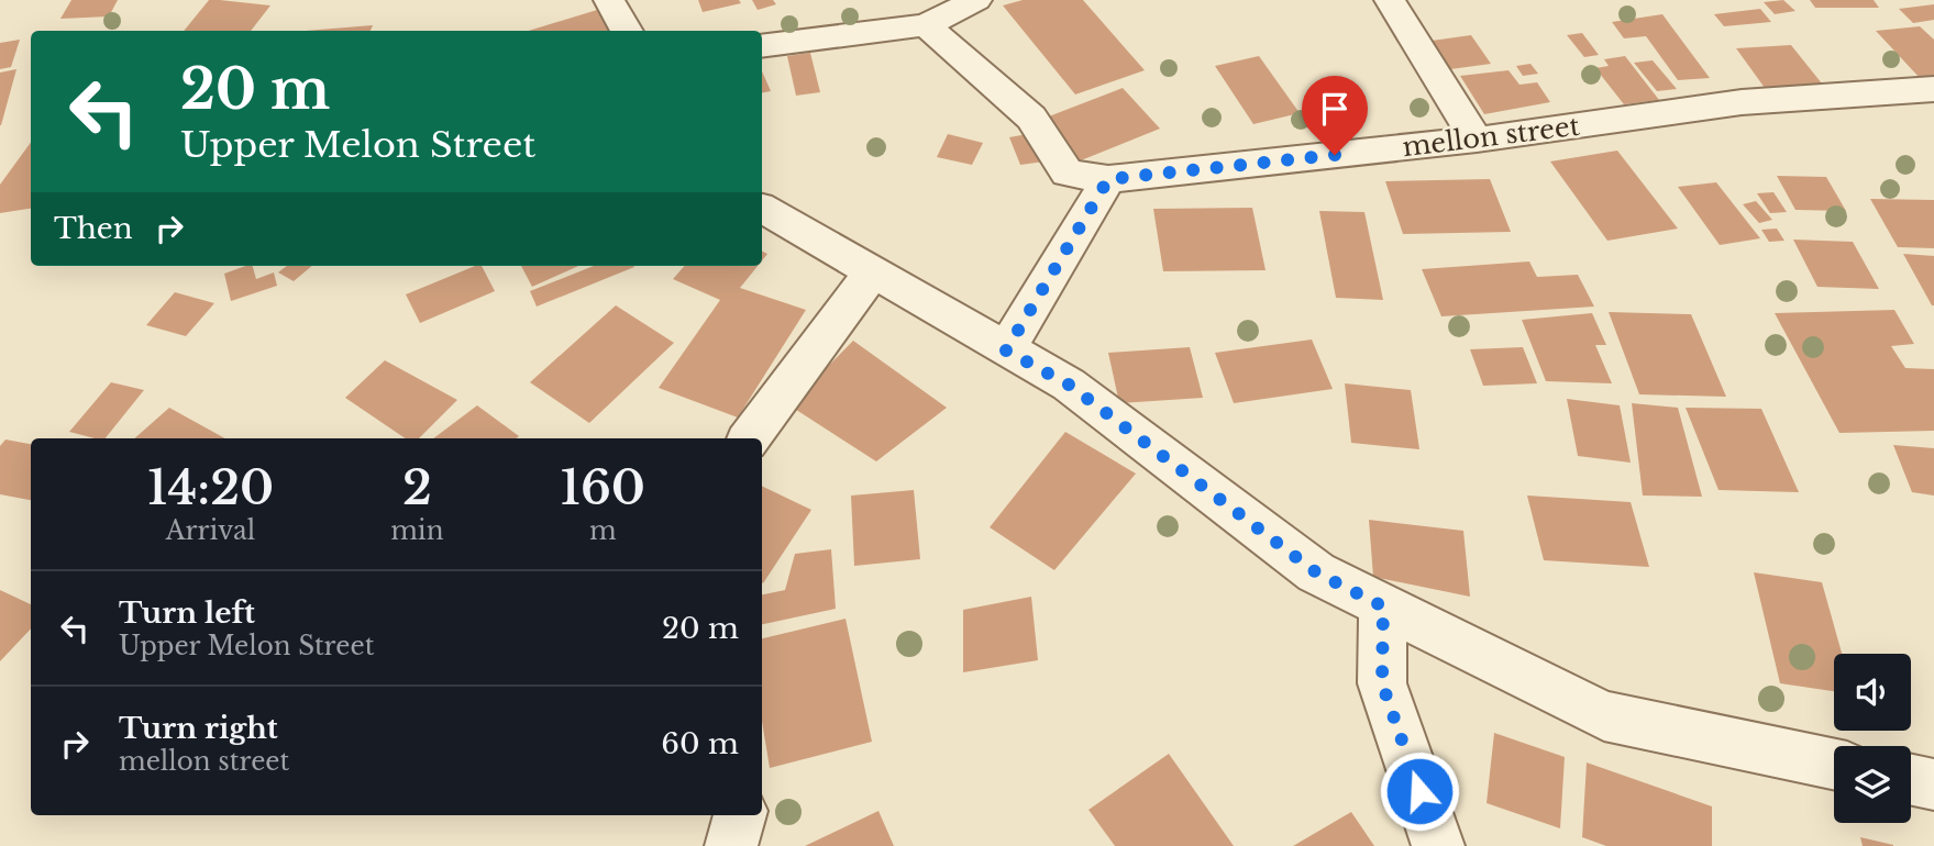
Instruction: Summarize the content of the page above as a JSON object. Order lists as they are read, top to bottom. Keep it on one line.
{"streets":{"street":["mellon street"]},"page":{"turn":["20 m","Upper Melon Street"],"then":"Then","eta":["14:20","Arrival","2","min","160","m"],"list":[{"name":"Turn left","note":"Upper Melon Street","value":"20 m"},{"name":"Turn right","note":"mellon street","value":"60 m"}]}}
